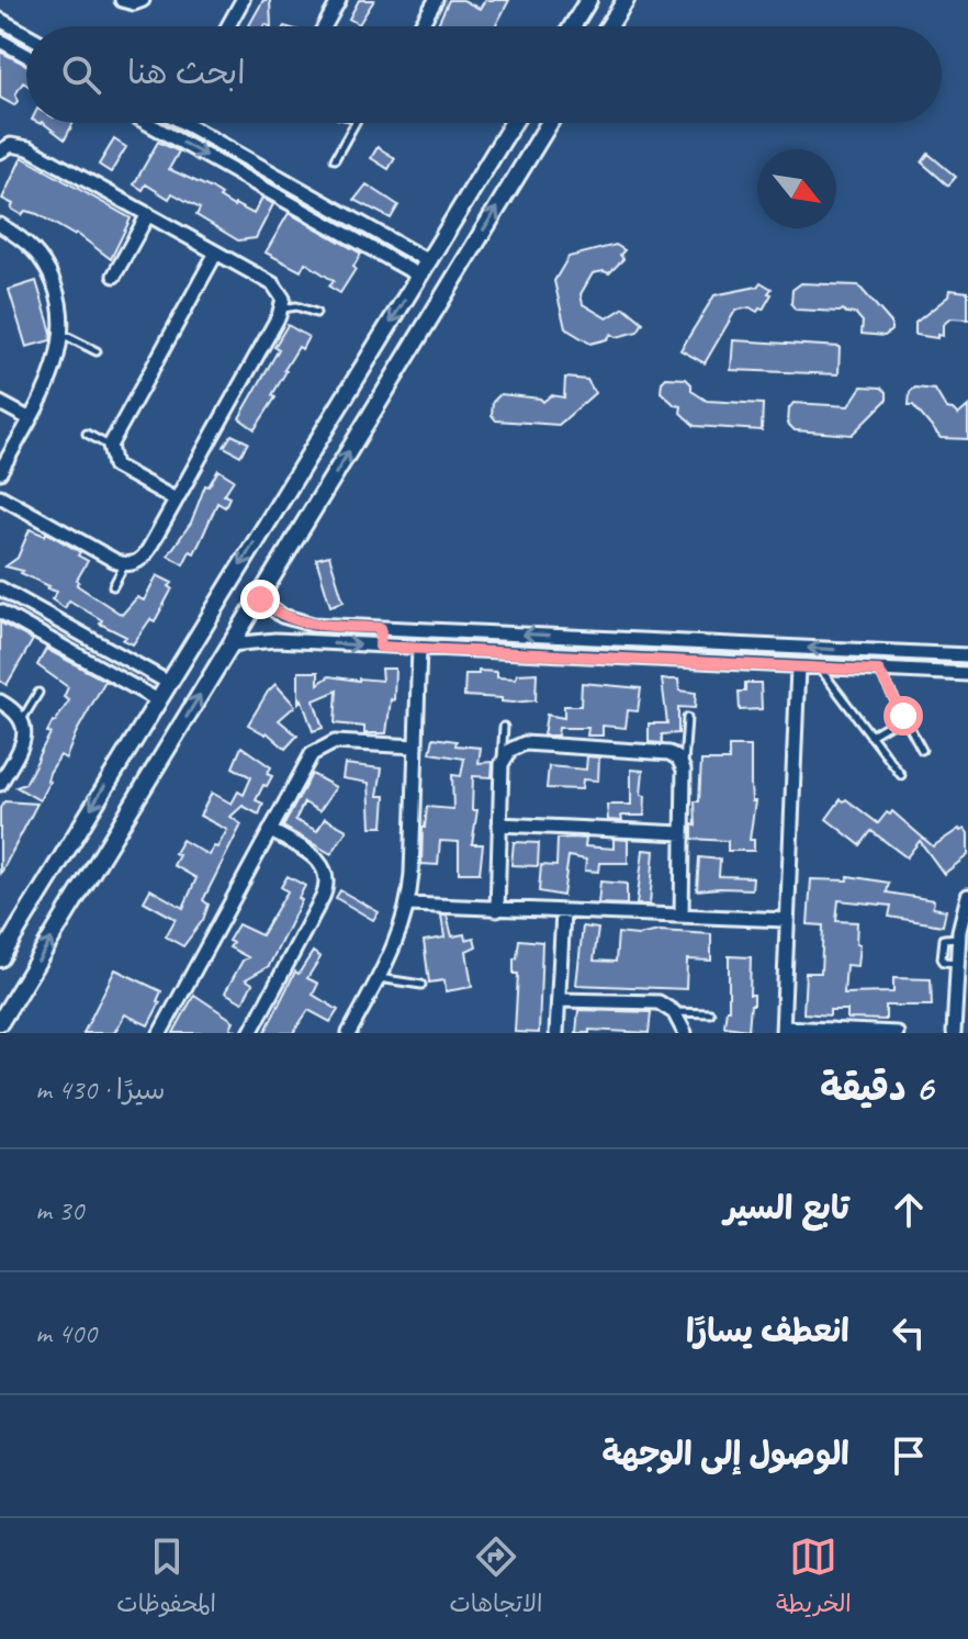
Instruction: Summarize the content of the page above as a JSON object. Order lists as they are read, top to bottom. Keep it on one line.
{"north":"bottom right","page":{"search":"ابحث هنا","heading":["6 دقيقة","سيرًا · 430 m"],"list":[["تابع السير","30 m"],["انعطف يسارًا","400 m"],"الوصول إلى الوجهة"],"nav":["الخريطة","الاتجاهات","المحفوظات"]}}
